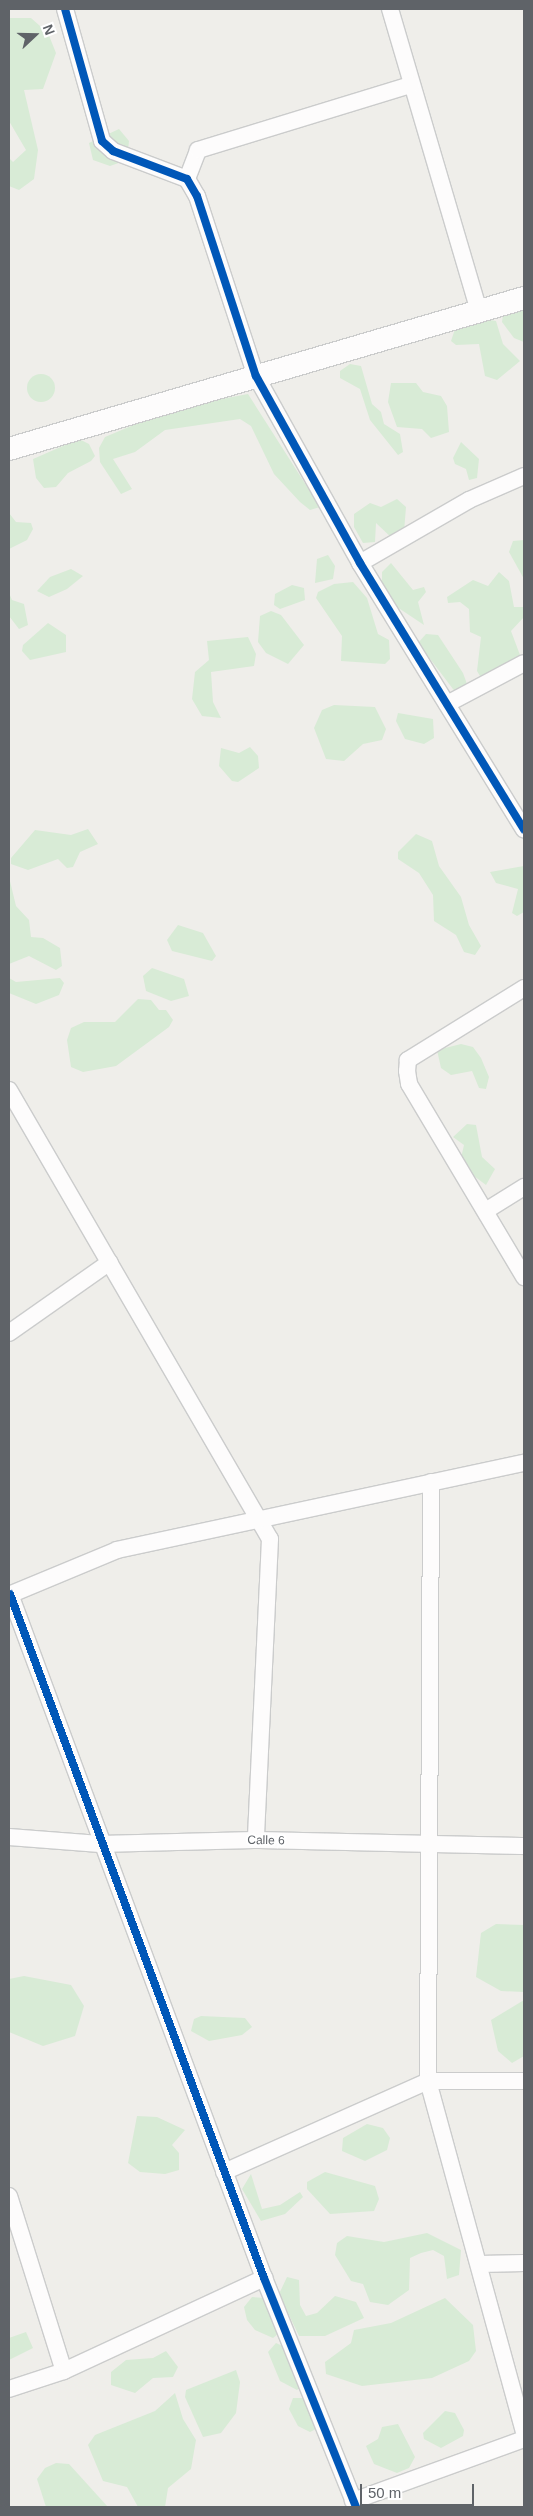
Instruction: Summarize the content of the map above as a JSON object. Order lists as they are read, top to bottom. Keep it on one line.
{"streets":{"street":["Calle 6"]},"scale_bar":"50 m","north":"right"}
